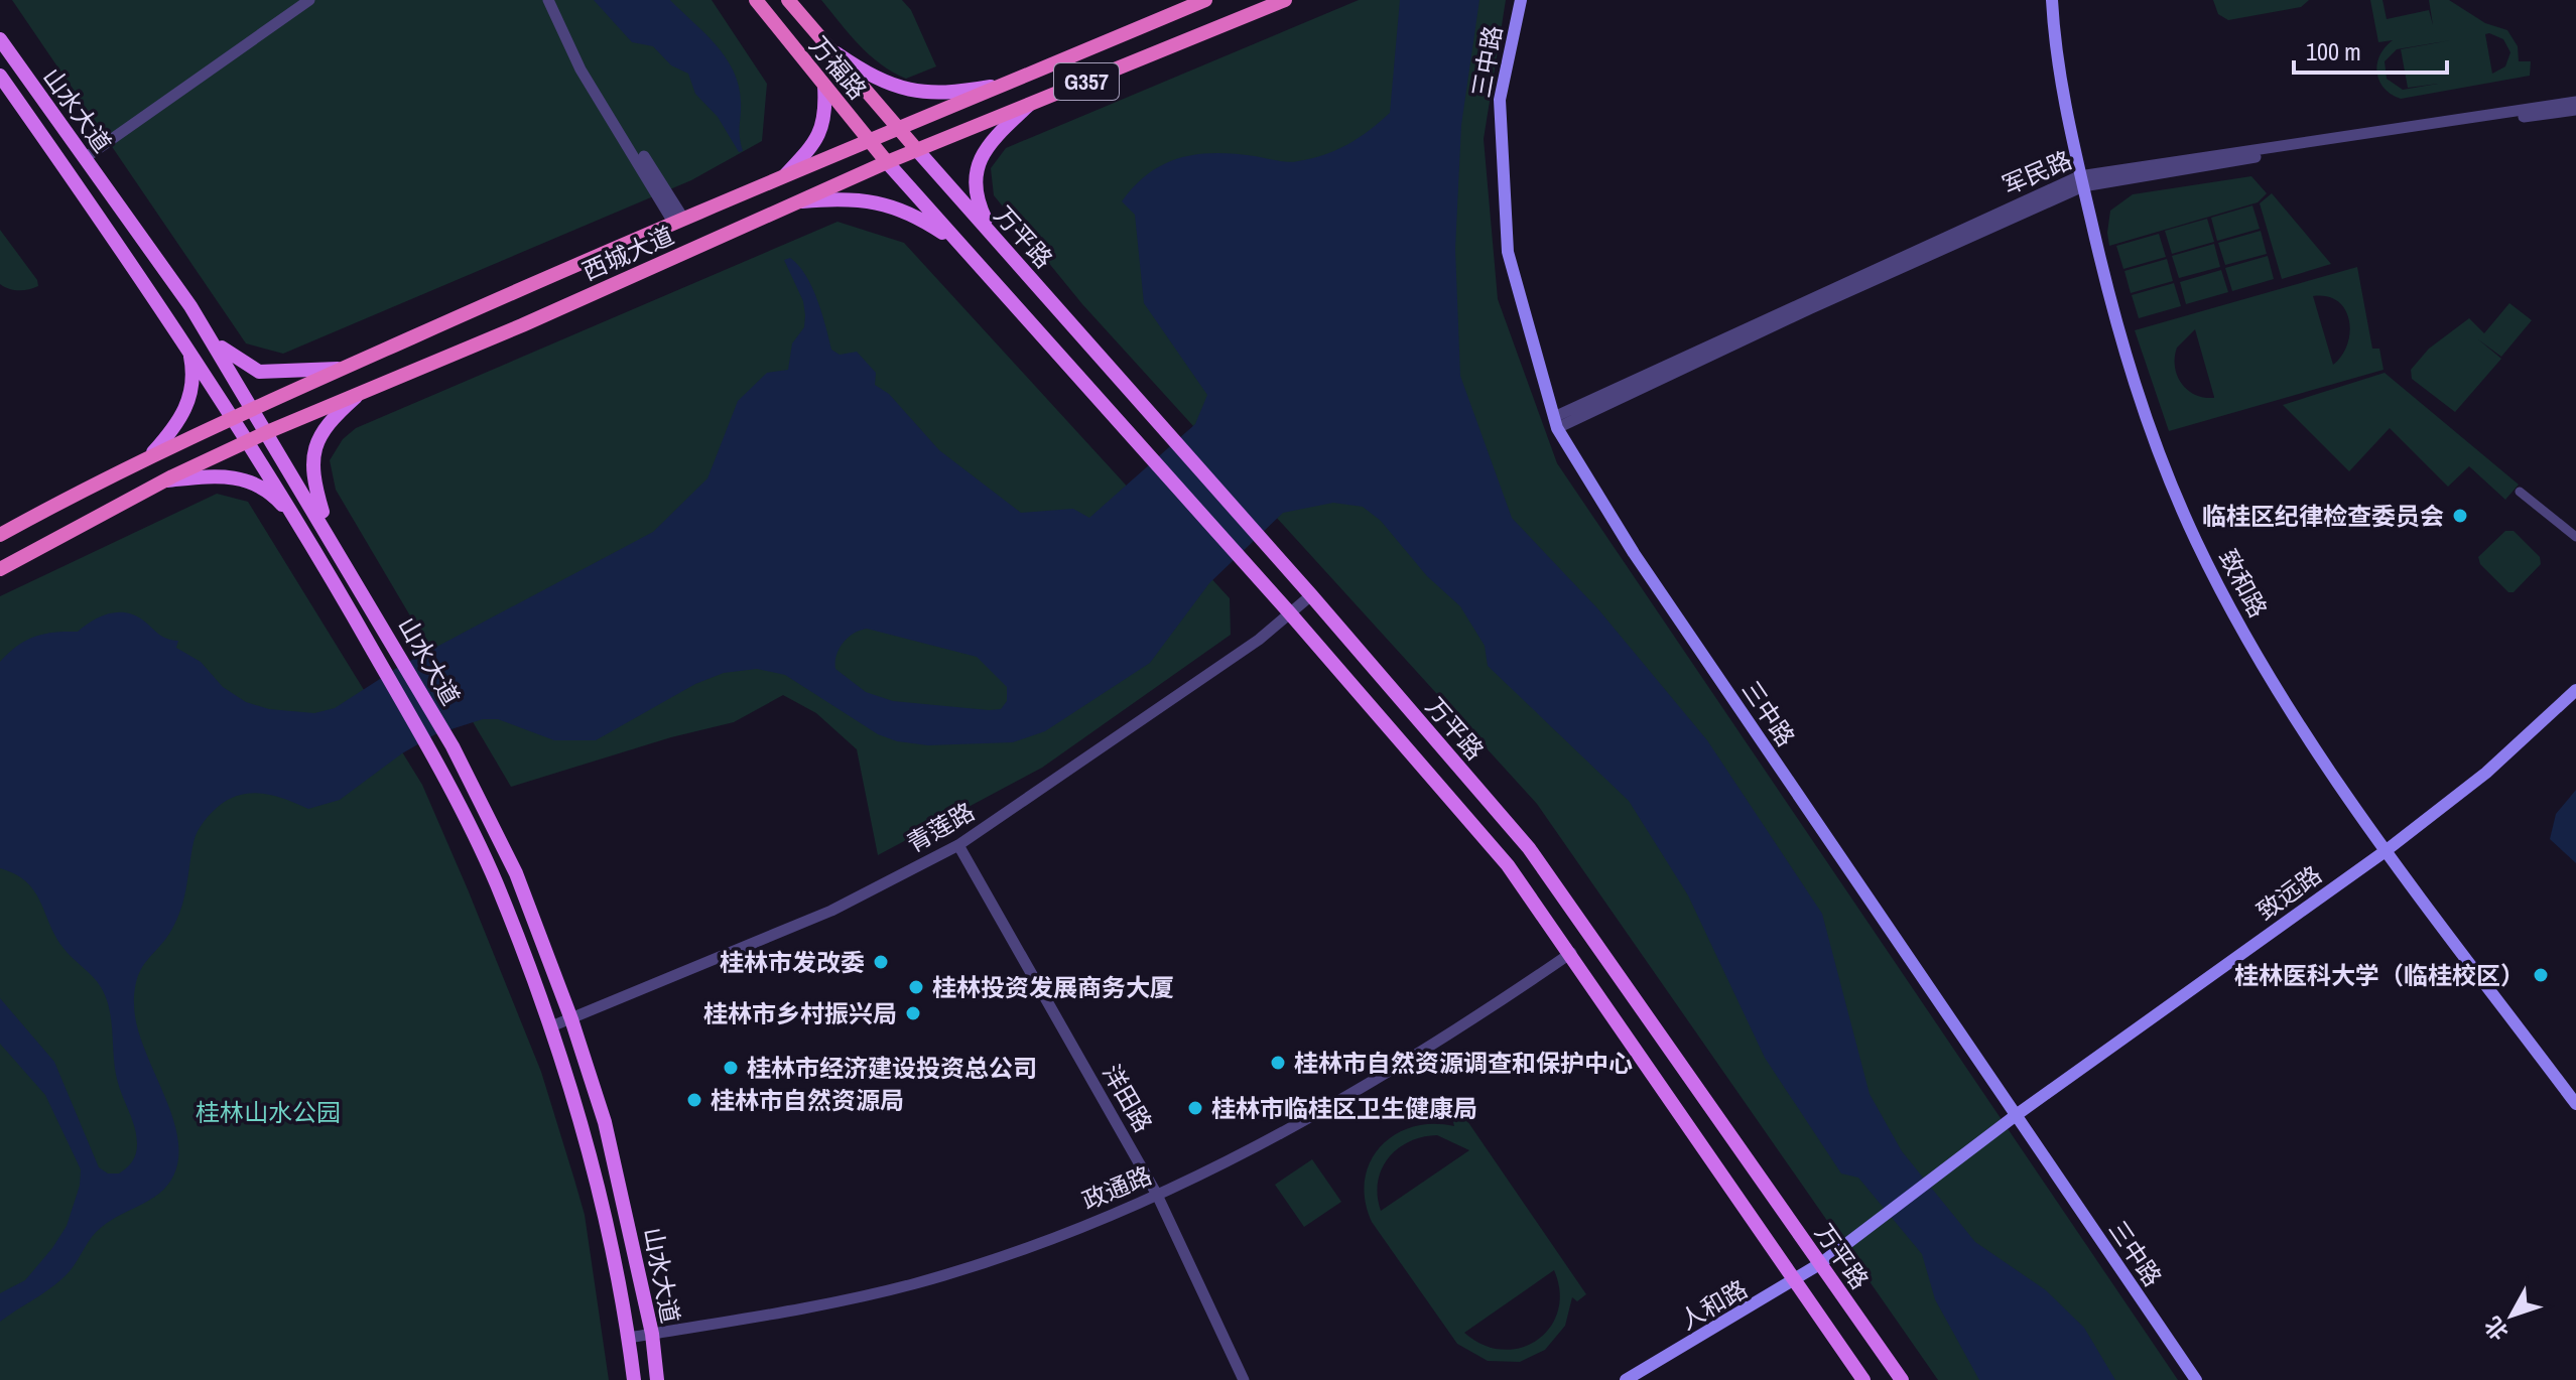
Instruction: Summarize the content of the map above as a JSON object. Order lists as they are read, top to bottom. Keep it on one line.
{"streets":{"highway":["万福路","G357","西城大道"],"main road":["三中路","山水大道","万平路","致和路","致远路","人和路"],"street":["军民路","青莲路","洋田路","政通路"]},"crossings":[["三中路","军民路"],["三中路","致远路"],["万福路","万平路"],["万福路","西城大道"],["山水大道","西城大道"],["山水大道","青莲路"],["山水大道","政通路"],["军民路","致和路"],["万平路","西城大道"],["万平路","青莲路"],["万平路","致远路"],["万平路","政通路"],["万平路","人和路"],["致和路","致远路"],["青莲路","洋田路"],["致远路","人和路"],["洋田路","政通路"]],"parks":["桂林山水公园"],"places":["临桂区纪律检查委员会","桂林市发改委","桂林医科大学（临桂校区）","桂林投资发展商务大厦","桂林市乡村振兴局","桂林市自然资源调查和保护中心","桂林市经济建设投资总公司","桂林市自然资源局","桂林市临桂区卫生健康局"],"scale_bar":"100 m","north":"bottom left"}
